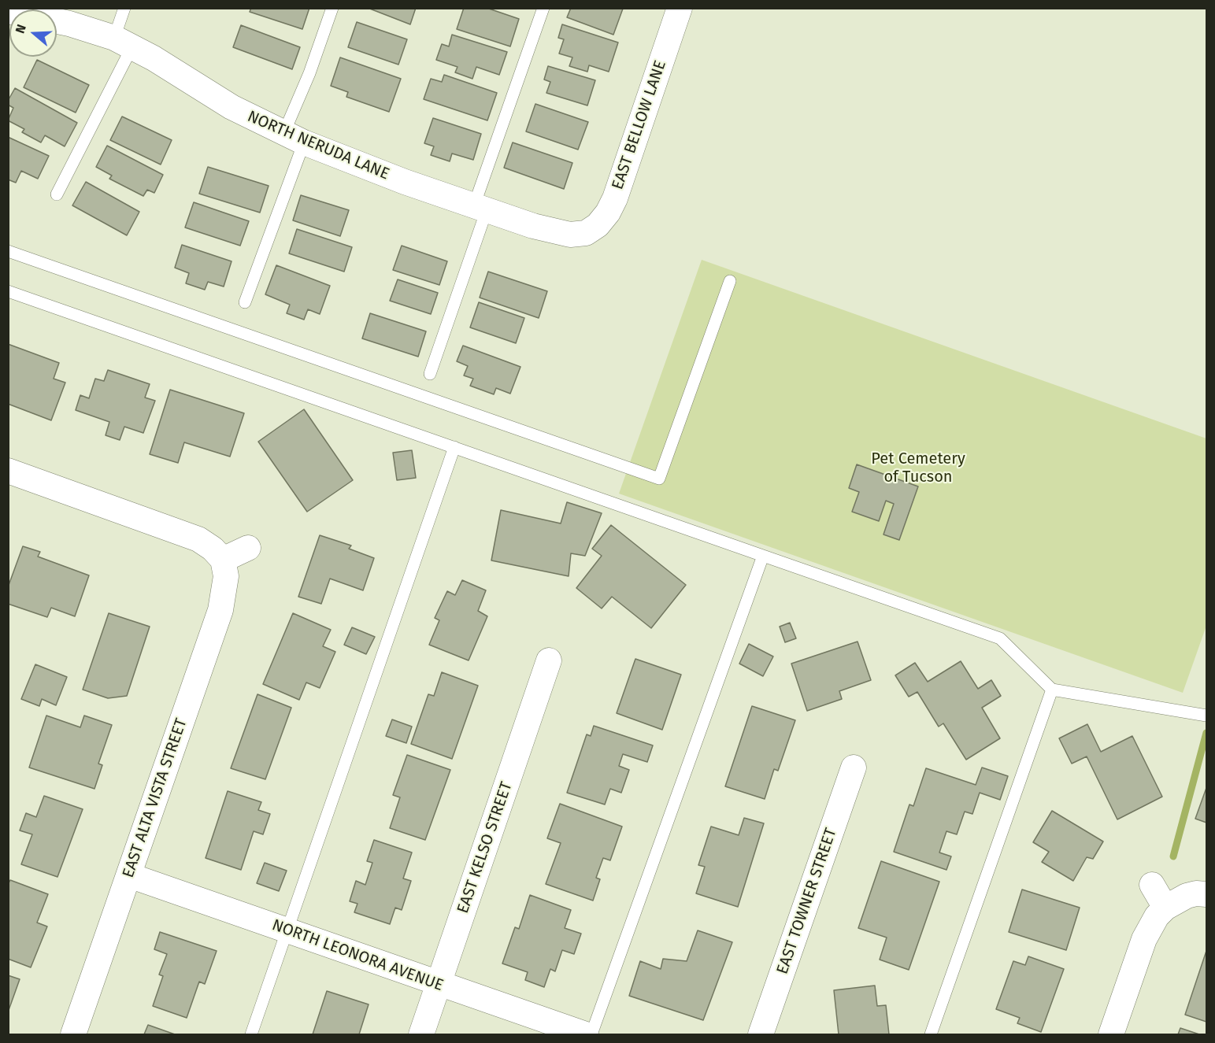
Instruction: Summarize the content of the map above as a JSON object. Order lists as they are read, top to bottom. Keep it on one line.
{"streets":{"street":["EAST BELLOW LANE","NORTH NERUDA LANE","EAST ALTA VISTA STREET","EAST KELSO STREET","EAST TOWNER STREET","NORTH LEONORA AVENUE"]},"crossings":[["EAST BELLOW LANE","NORTH NERUDA LANE"],["EAST ALTA VISTA STREET","NORTH LEONORA AVENUE"],["EAST KELSO STREET","NORTH LEONORA AVENUE"]],"parks":["Pet Cemetery of Tucson"],"north":"left"}
